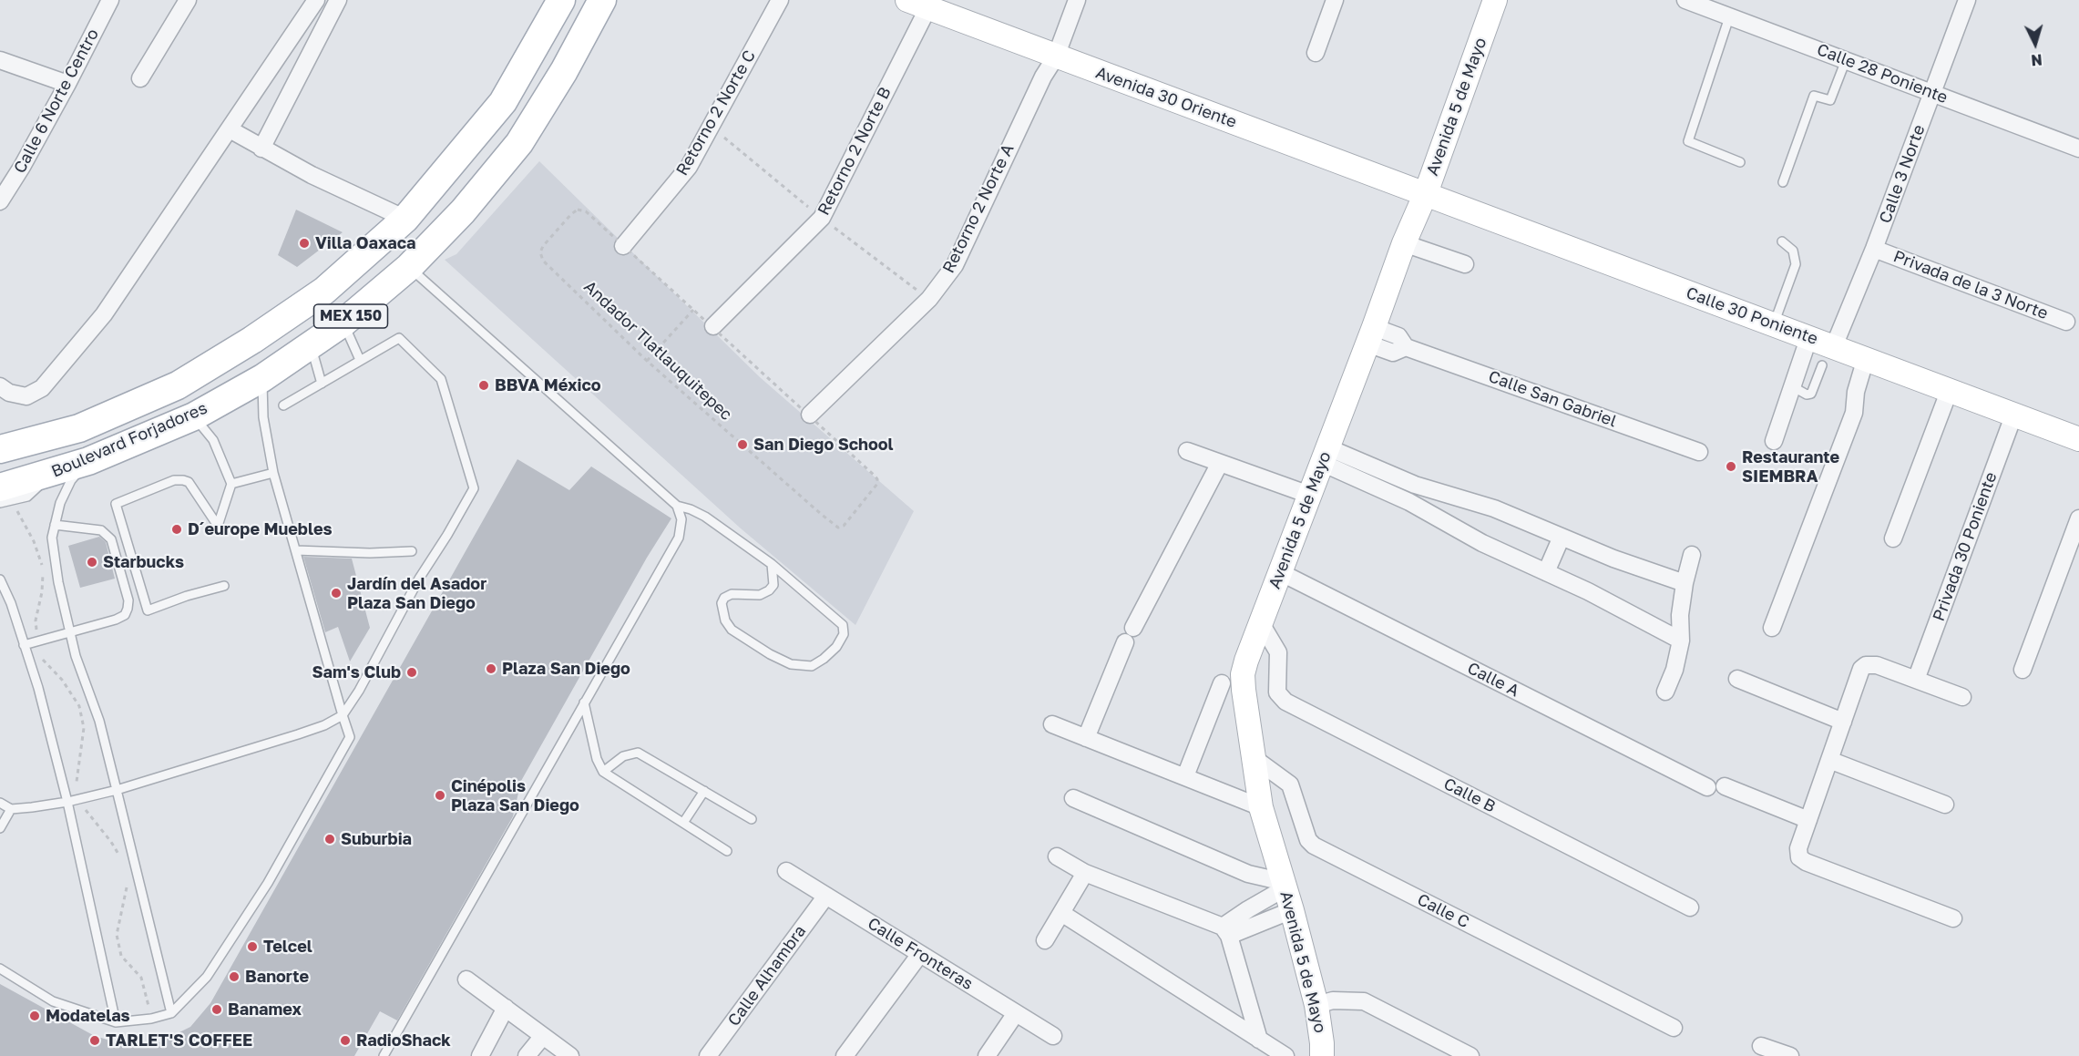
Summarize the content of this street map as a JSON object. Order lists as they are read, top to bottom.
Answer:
{
  "streets": {
    "main road": ["MEX 150", "Boulevard Forjadores"],
    "street": [
      "Calle 28 Poniente",
      "Avenida 30 Oriente",
      "Calle 6 Norte Centro",
      "Avenida 5 de Mayo",
      "Retorno 2 Norte C",
      "Retorno 2 Norte B",
      "Calle 3 Norte",
      "Retorno 2 Norte A",
      "Privada de la 3 Norte",
      "Calle 30 Poniente",
      "Calle San Gabriel",
      "Privada 30 Poniente",
      "Calle A",
      "Calle B",
      "Calle C",
      "Calle Fronteras",
      "Calle Alhambra"
    ],
    "path": ["Andador Tlatlauquitepec"]
  },
  "crossings": [
    ["Calle 28 Poniente", "Calle 3 Norte"],
    ["Avenida 30 Oriente", "Avenida 5 de Mayo"],
    ["Avenida 30 Oriente", "Retorno 2 Norte B"],
    ["Avenida 30 Oriente", "Retorno 2 Norte A"],
    ["Avenida 30 Oriente", "Calle 30 Poniente"],
    ["Avenida 5 de Mayo", "Calle 30 Poniente"],
    ["Avenida 5 de Mayo", "Calle San Gabriel"],
    ["Avenida 5 de Mayo", "Calle A"],
    ["Avenida 5 de Mayo", "Calle B"],
    ["Avenida 5 de Mayo", "Calle C"],
    ["Retorno 2 Norte C", "Andador Tlatlauquitepec"],
    ["Calle 3 Norte", "Privada de la 3 Norte"],
    ["Calle 3 Norte", "Calle 30 Poniente"],
    ["Retorno 2 Norte A", "Andador Tlatlauquitepec"],
    ["Calle 30 Poniente", "Privada 30 Poniente"],
    ["Calle Fronteras", "Calle Alhambra"]
  ],
  "places": [
    "Villa Oaxaca",
    "BBVA México",
    "San Diego School",
    "Restaurante SIEMBRA",
    "D´europe Muebles",
    "Starbucks",
    "Jardín del Asador Plaza San Diego",
    "Plaza San Diego",
    "Sam's Club",
    "Cinépolis Plaza San Diego",
    "Suburbia",
    "Telcel",
    "Banorte",
    "Banamex",
    "Modatelas",
    "TARLET'S COFFEE",
    "RadioShack"
  ],
  "north": "bottom"
}
